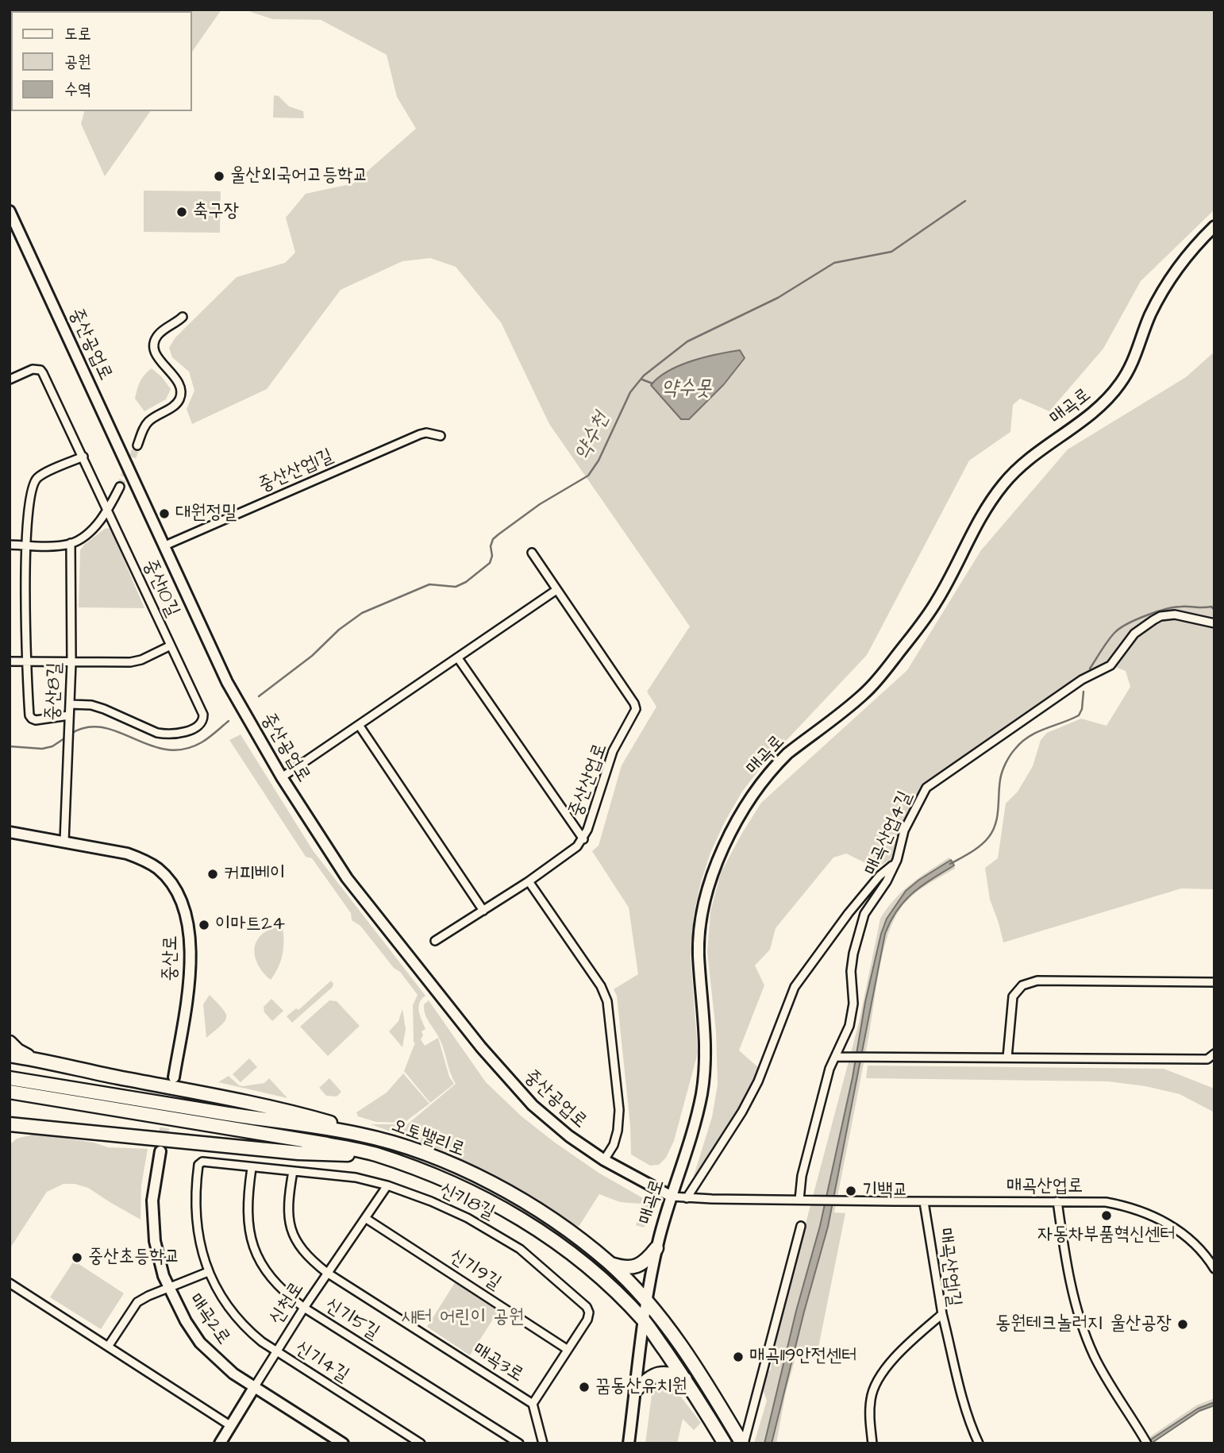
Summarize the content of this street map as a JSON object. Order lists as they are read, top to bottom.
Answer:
{
  "streets": {
    "highway": ["오토밸리로"],
    "street": [
      "중산공업로",
      "매곡로",
      "중산산업1길",
      "중산10길",
      "중산8길",
      "중산산업로",
      "매곡산업4길",
      "중산로",
      "매곡산업로",
      "신기8길",
      "매곡산업1길",
      "신기9길",
      "신천로",
      "매곡2로",
      "신기5길",
      "신기4길",
      "매곡3로"
    ]
  },
  "crossings": [
    ["중산공업로", "매곡로"],
    ["중산공업로", "중산산업1길"],
    ["매곡로", "오토밸리로"],
    ["중산10길", "중산8길"],
    ["중산8길", "중산로"],
    ["매곡산업4길", "매곡산업로"],
    ["매곡산업로", "매곡산업1길"],
    ["신기8길", "신기9길"],
    ["신기8길", "신천로"],
    ["신기8길", "신기5길"],
    ["신기8길", "신기4길"],
    ["신기8길", "매곡3로"],
    ["신기9길", "신천로"],
    ["신천로", "매곡2로"],
    ["신천로", "신기5길"],
    ["신천로", "신기4길"],
    ["신천로", "매곡3로"]
  ],
  "water": ["약수못", "약수천"],
  "parks": ["새터 어린이 공원"],
  "places": [
    "울산외국어고등학교",
    "축구장",
    "대원정밀",
    "커피베이",
    "이마트24",
    "기백교",
    "자동차부품혁신센터",
    "중산초등학교",
    "동원테크놀러지 울산공장",
    "매곡119안전센터",
    "꿈동산유치원"
  ],
  "legend": ["도로", "공원", "수역"]
}
